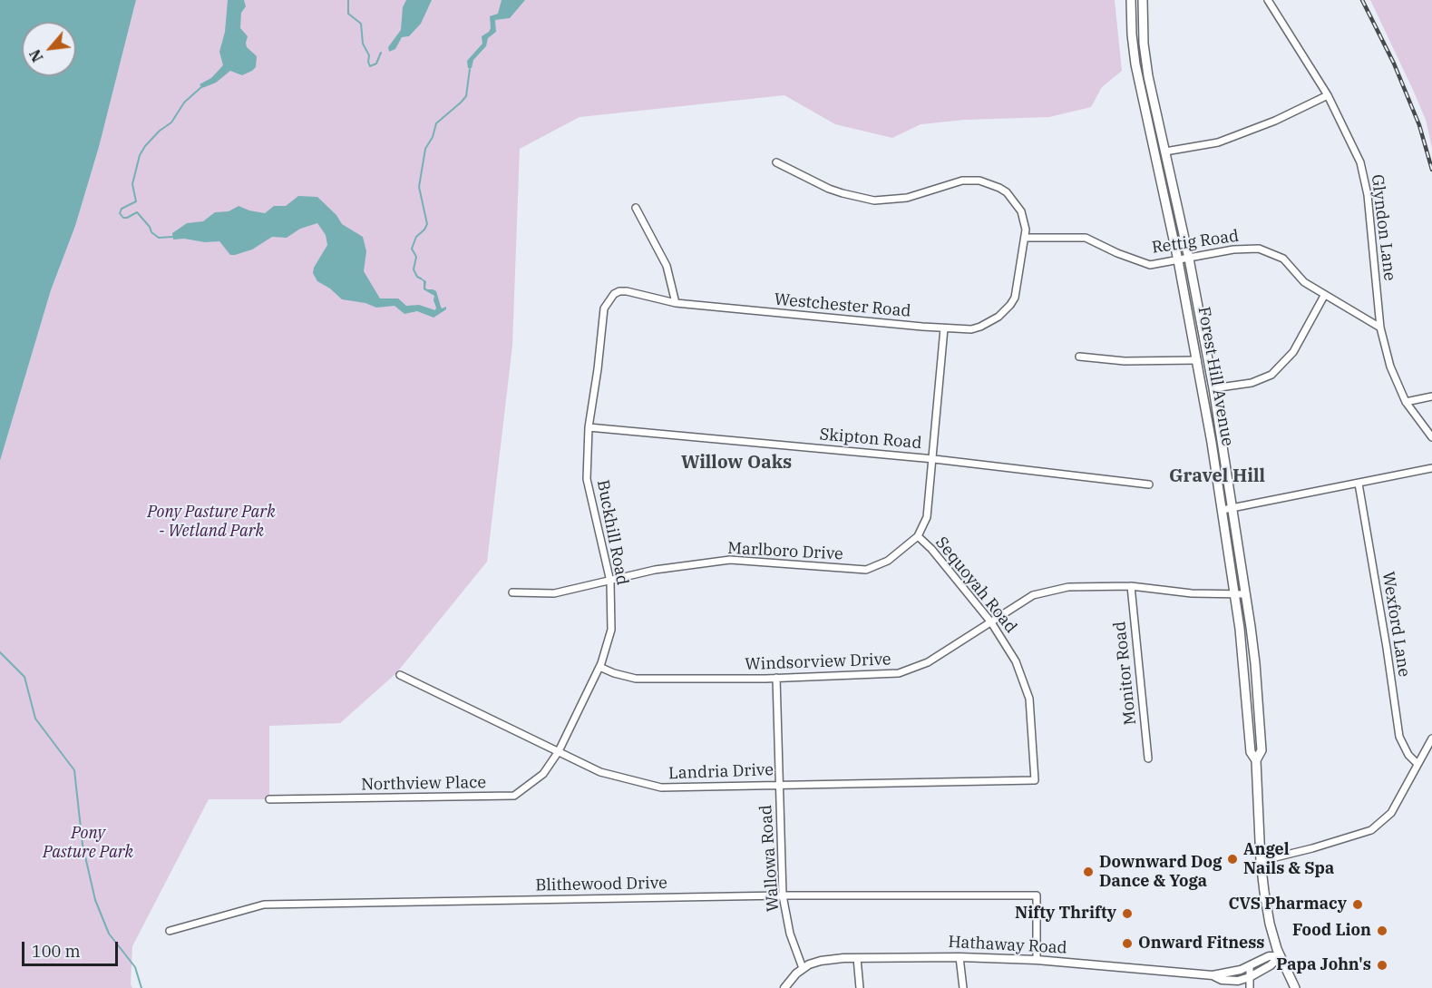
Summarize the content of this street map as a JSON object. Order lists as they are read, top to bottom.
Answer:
{
  "streets": {
    "main road": ["Forest Hill Avenue"],
    "street": [
      "Glyndon Lane",
      "Rettig Road",
      "Westchester Road",
      "Skipton Road",
      "Buckhill Road",
      "Marlboro Drive",
      "Sequoyah Road",
      "Wexford Lane",
      "Windsorview Drive",
      "Monitor Road",
      "Landria Drive",
      "Northview Place",
      "Wallowa Road",
      "Blithewood Drive",
      "Hathaway Road"
    ]
  },
  "crossings": [
    ["Glyndon Lane", "Rettig Road"],
    ["Rettig Road", "Westchester Road"],
    ["Rettig Road", "Forest Hill Avenue"],
    ["Westchester Road", "Buckhill Road"],
    ["Forest Hill Avenue", "Windsorview Drive"],
    ["Forest Hill Avenue", "Hathaway Road"],
    ["Skipton Road", "Buckhill Road"],
    ["Buckhill Road", "Marlboro Drive"],
    ["Buckhill Road", "Windsorview Drive"],
    ["Buckhill Road", "Landria Drive"],
    ["Buckhill Road", "Northview Place"],
    ["Marlboro Drive", "Sequoyah Road"],
    ["Sequoyah Road", "Windsorview Drive"],
    ["Sequoyah Road", "Landria Drive"],
    ["Windsorview Drive", "Monitor Road"],
    ["Windsorview Drive", "Wallowa Road"],
    ["Landria Drive", "Northview Place"],
    ["Landria Drive", "Wallowa Road"],
    ["Wallowa Road", "Blithewood Drive"],
    ["Wallowa Road", "Hathaway Road"],
    ["Blithewood Drive", "Hathaway Road"]
  ],
  "districts": ["Willow Oaks", "Gravel Hill"],
  "parks": ["Pony Pasture Park - Wetland Park", "Pony Pasture Park"],
  "places": [
    "Angel Nails & Spa",
    "Downward Dog Dance & Yoga",
    "CVS Pharmacy",
    "Nifty Thrifty",
    "Food Lion",
    "Onward Fitness",
    "Papa John's"
  ],
  "scale_bar": "100 m",
  "north": "bottom left"
}
